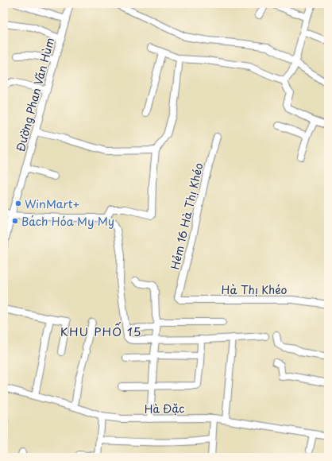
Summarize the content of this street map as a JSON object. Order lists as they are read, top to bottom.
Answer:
{
  "streets": {
    "street": [
      "Đường Phan Văn Hùm",
      "Hẻm 16 Hà Thị Khéo",
      "Hà Thị Khéo",
      "Hà Đặc"
    ]
  },
  "crossings": [
    ["Hẻm 16 Hà Thị Khéo", "Hà Thị Khéo"]
  ],
  "districts": ["KHU PHỐ 15"],
  "places": ["WinMart+", "Bách Hóa My My"]
}
